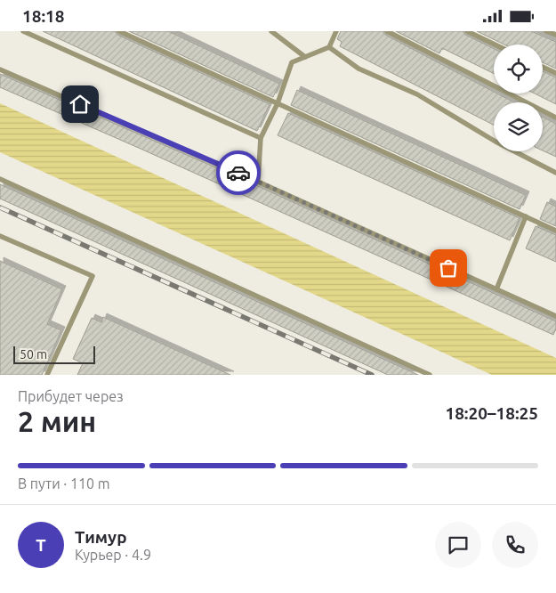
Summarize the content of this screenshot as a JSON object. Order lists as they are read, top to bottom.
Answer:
{
  "scale_bar": "50 m",
  "page": {
    "status": "18:18",
    "scale": "50 m",
    "heading": ["2 мин", "Прибудет через", "18:20–18:25"],
    "panel": ["Тимур", "Курьер · 4.9"],
    "bar": "В пути · 110 m",
    "round": "Т"
  }
}
